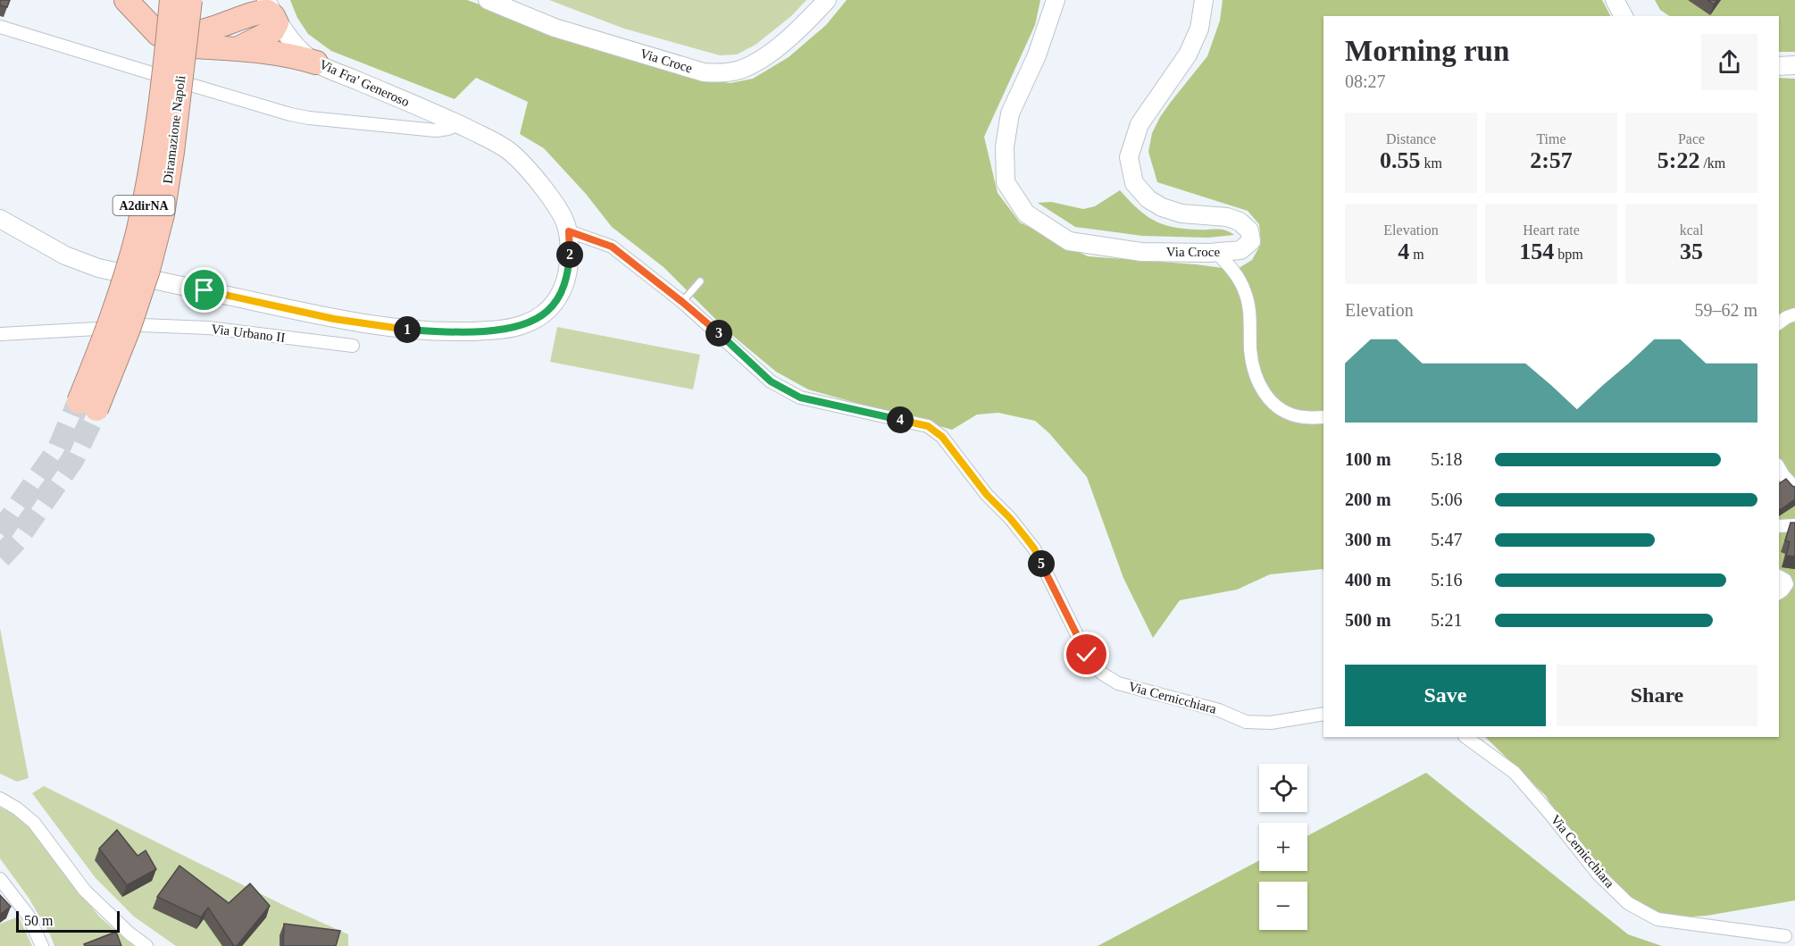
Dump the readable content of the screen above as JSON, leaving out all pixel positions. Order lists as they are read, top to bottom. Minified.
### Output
{"streets":{"highway":["Diramazione Napoli","A2dirNA"],"street":["Via Croce","Via Fra' Generoso","Via Urbano II","Via Cernicchiara"]},"crossings":[["Via Fra' Generoso","Via Cernicchiara"]],"scale_bar":"50 m","page":{"heading":["Morning run","08:27"],"stats":[["Distance","0.55 km"],["Time","2:57"],["Pace","5:22 /km"],["Elevation","4 m"],["Heart rate","154 bpm"],["kcal","35"]],"pins":["2","1","3","4","5"],"chart":["Elevation","59–62 m"],"list":[{"name":"100 m","note":"5:18"},{"name":"200 m","note":"5:06"},{"name":"300 m","note":"5:47"},{"name":"400 m","note":"5:16"},{"name":"500 m","note":"5:21"}],"buttons":["Save","Share"],"map_buttons":["+","−"],"scale":"50 m"}}
